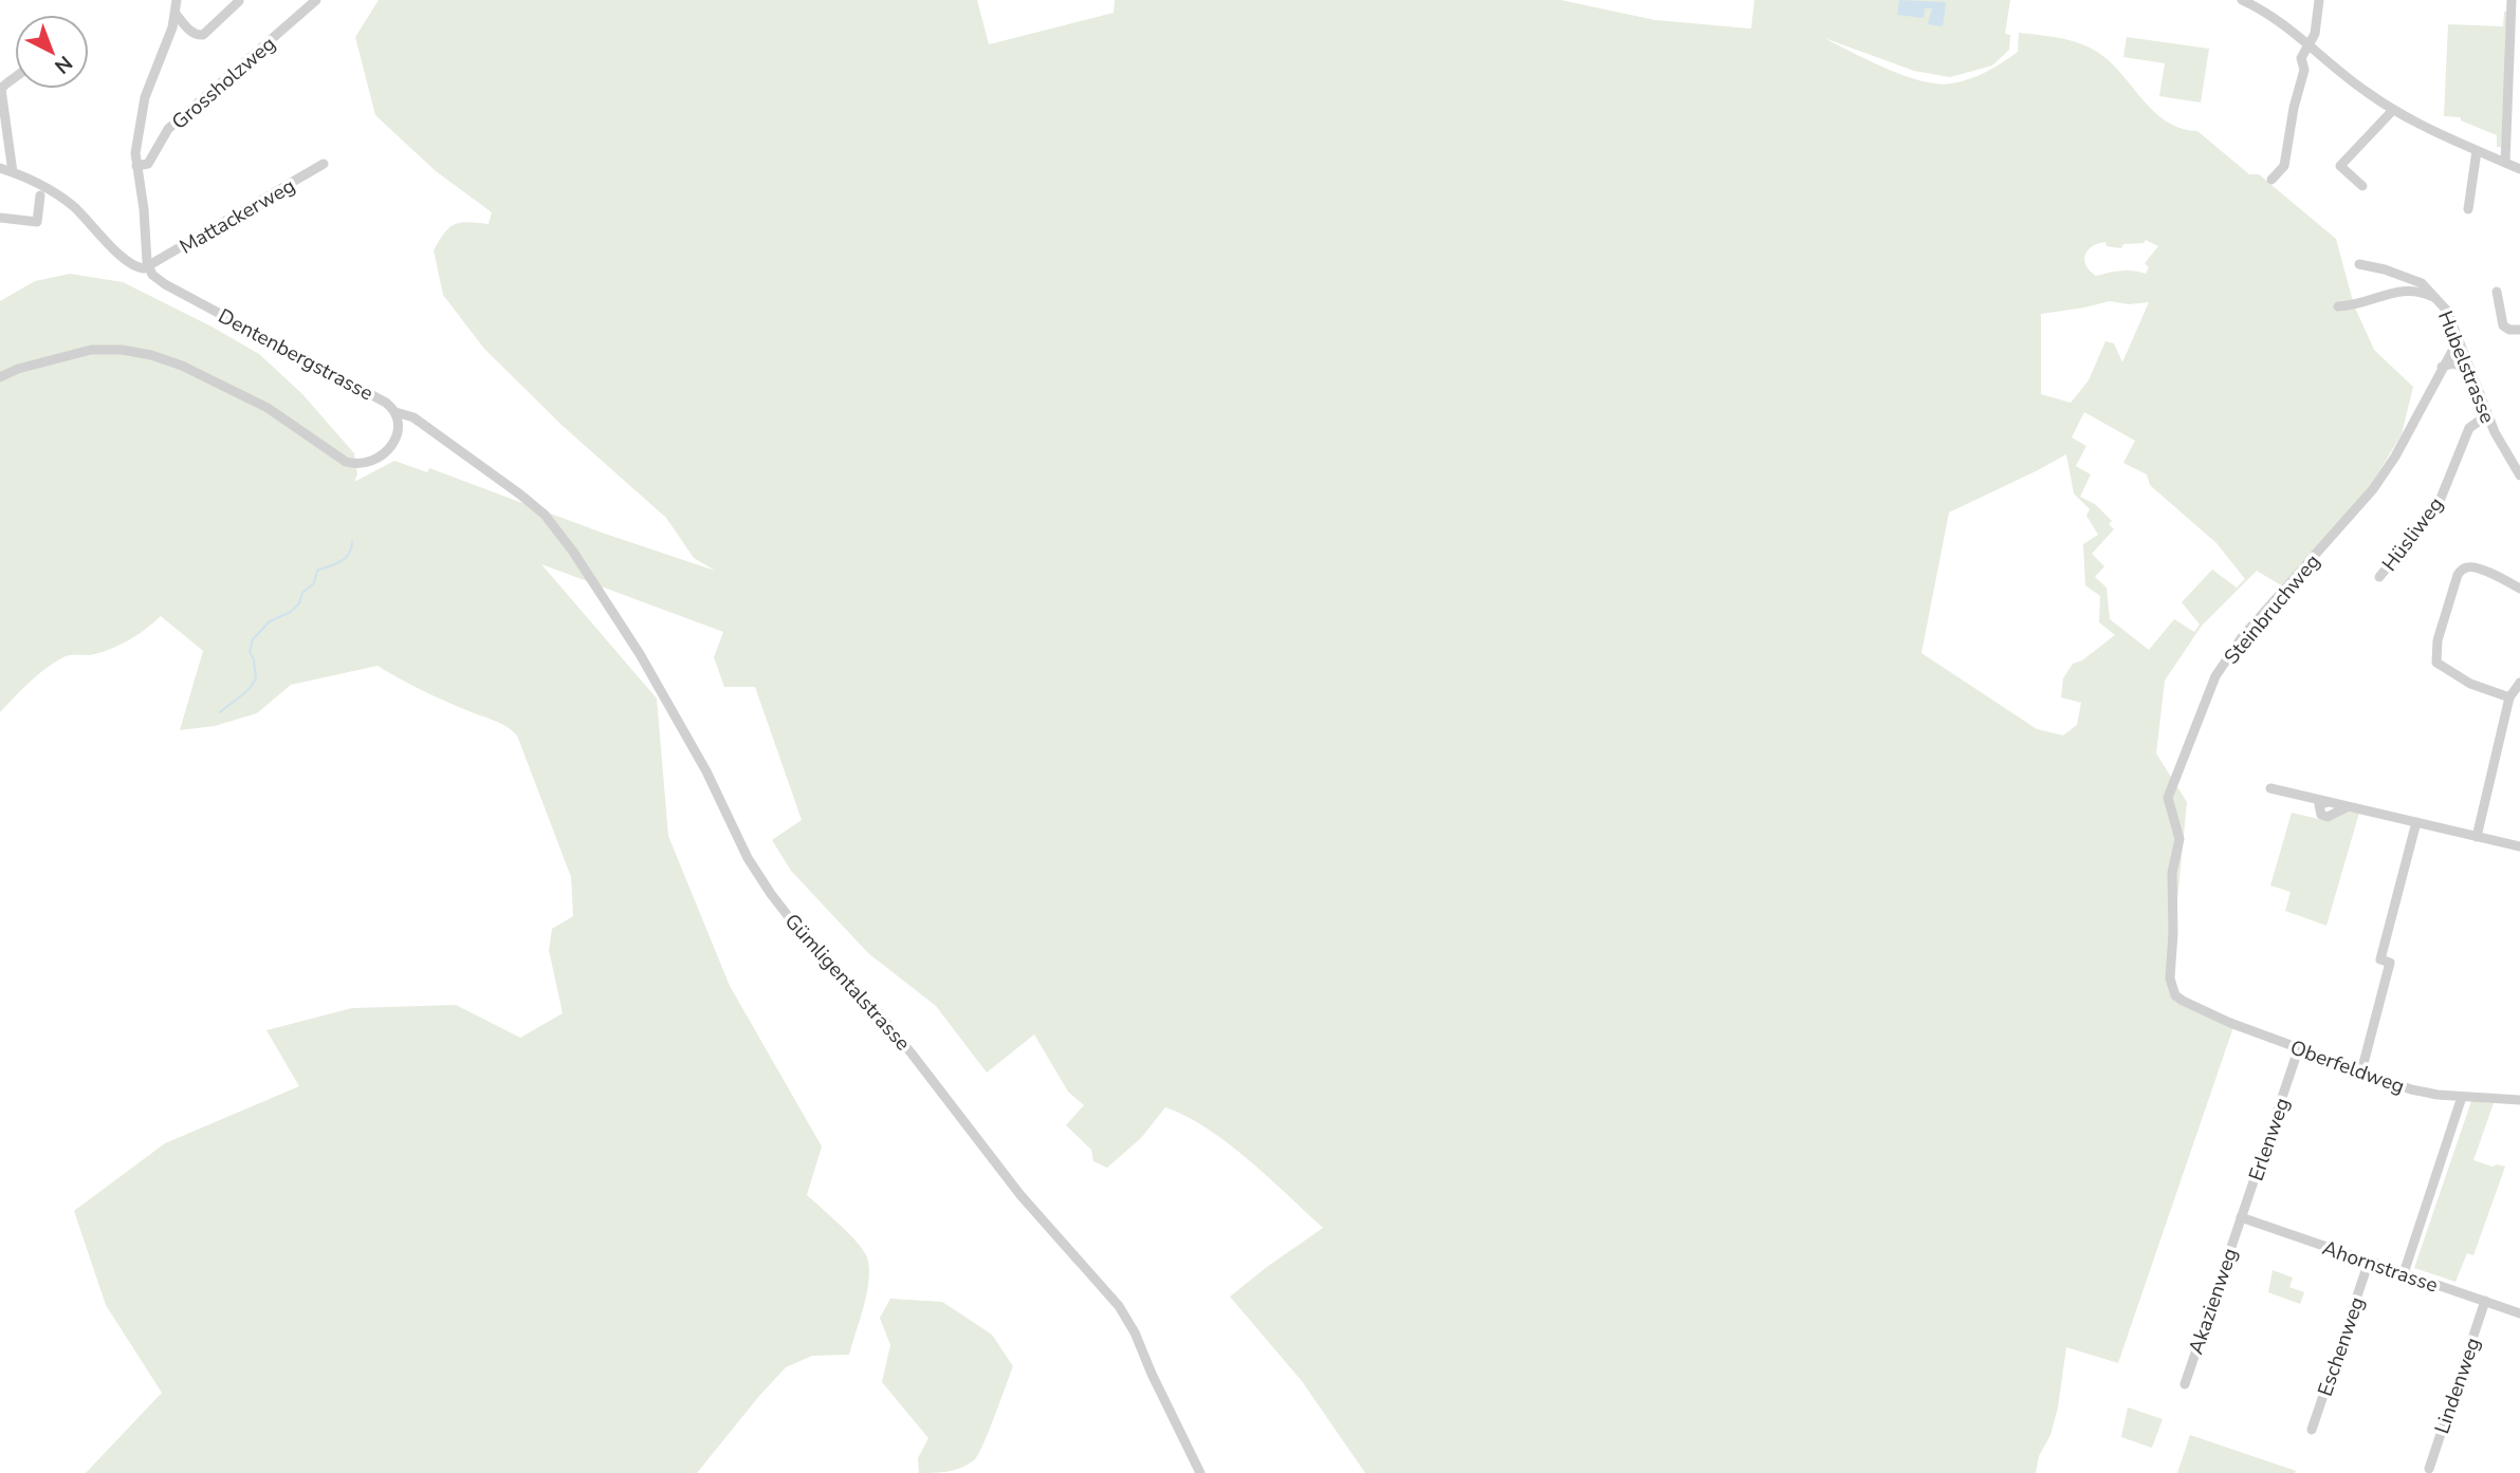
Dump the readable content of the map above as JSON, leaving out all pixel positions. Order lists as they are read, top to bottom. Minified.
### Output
{"streets":{"street":["Grossholzweg","Mattackerweg","Dentenbergstrasse","Hubelstrasse","Hüsliweg","Steinbruchweg","Gümligentalstrasse","Oberfeldweg","Erlenweg","Ahornstrasse","Akazienweg","Eschenweg","Lindenweg"]},"crossings":[["Mattackerweg","Dentenbergstrasse"],["Dentenbergstrasse","Gümligentalstrasse"],["Hubelstrasse","Hüsliweg"],["Hubelstrasse","Steinbruchweg"],["Steinbruchweg","Oberfeldweg"],["Erlenweg","Ahornstrasse"],["Erlenweg","Akazienweg"],["Ahornstrasse","Akazienweg"],["Ahornstrasse","Eschenweg"],["Ahornstrasse","Lindenweg"]],"north":"bottom right"}
